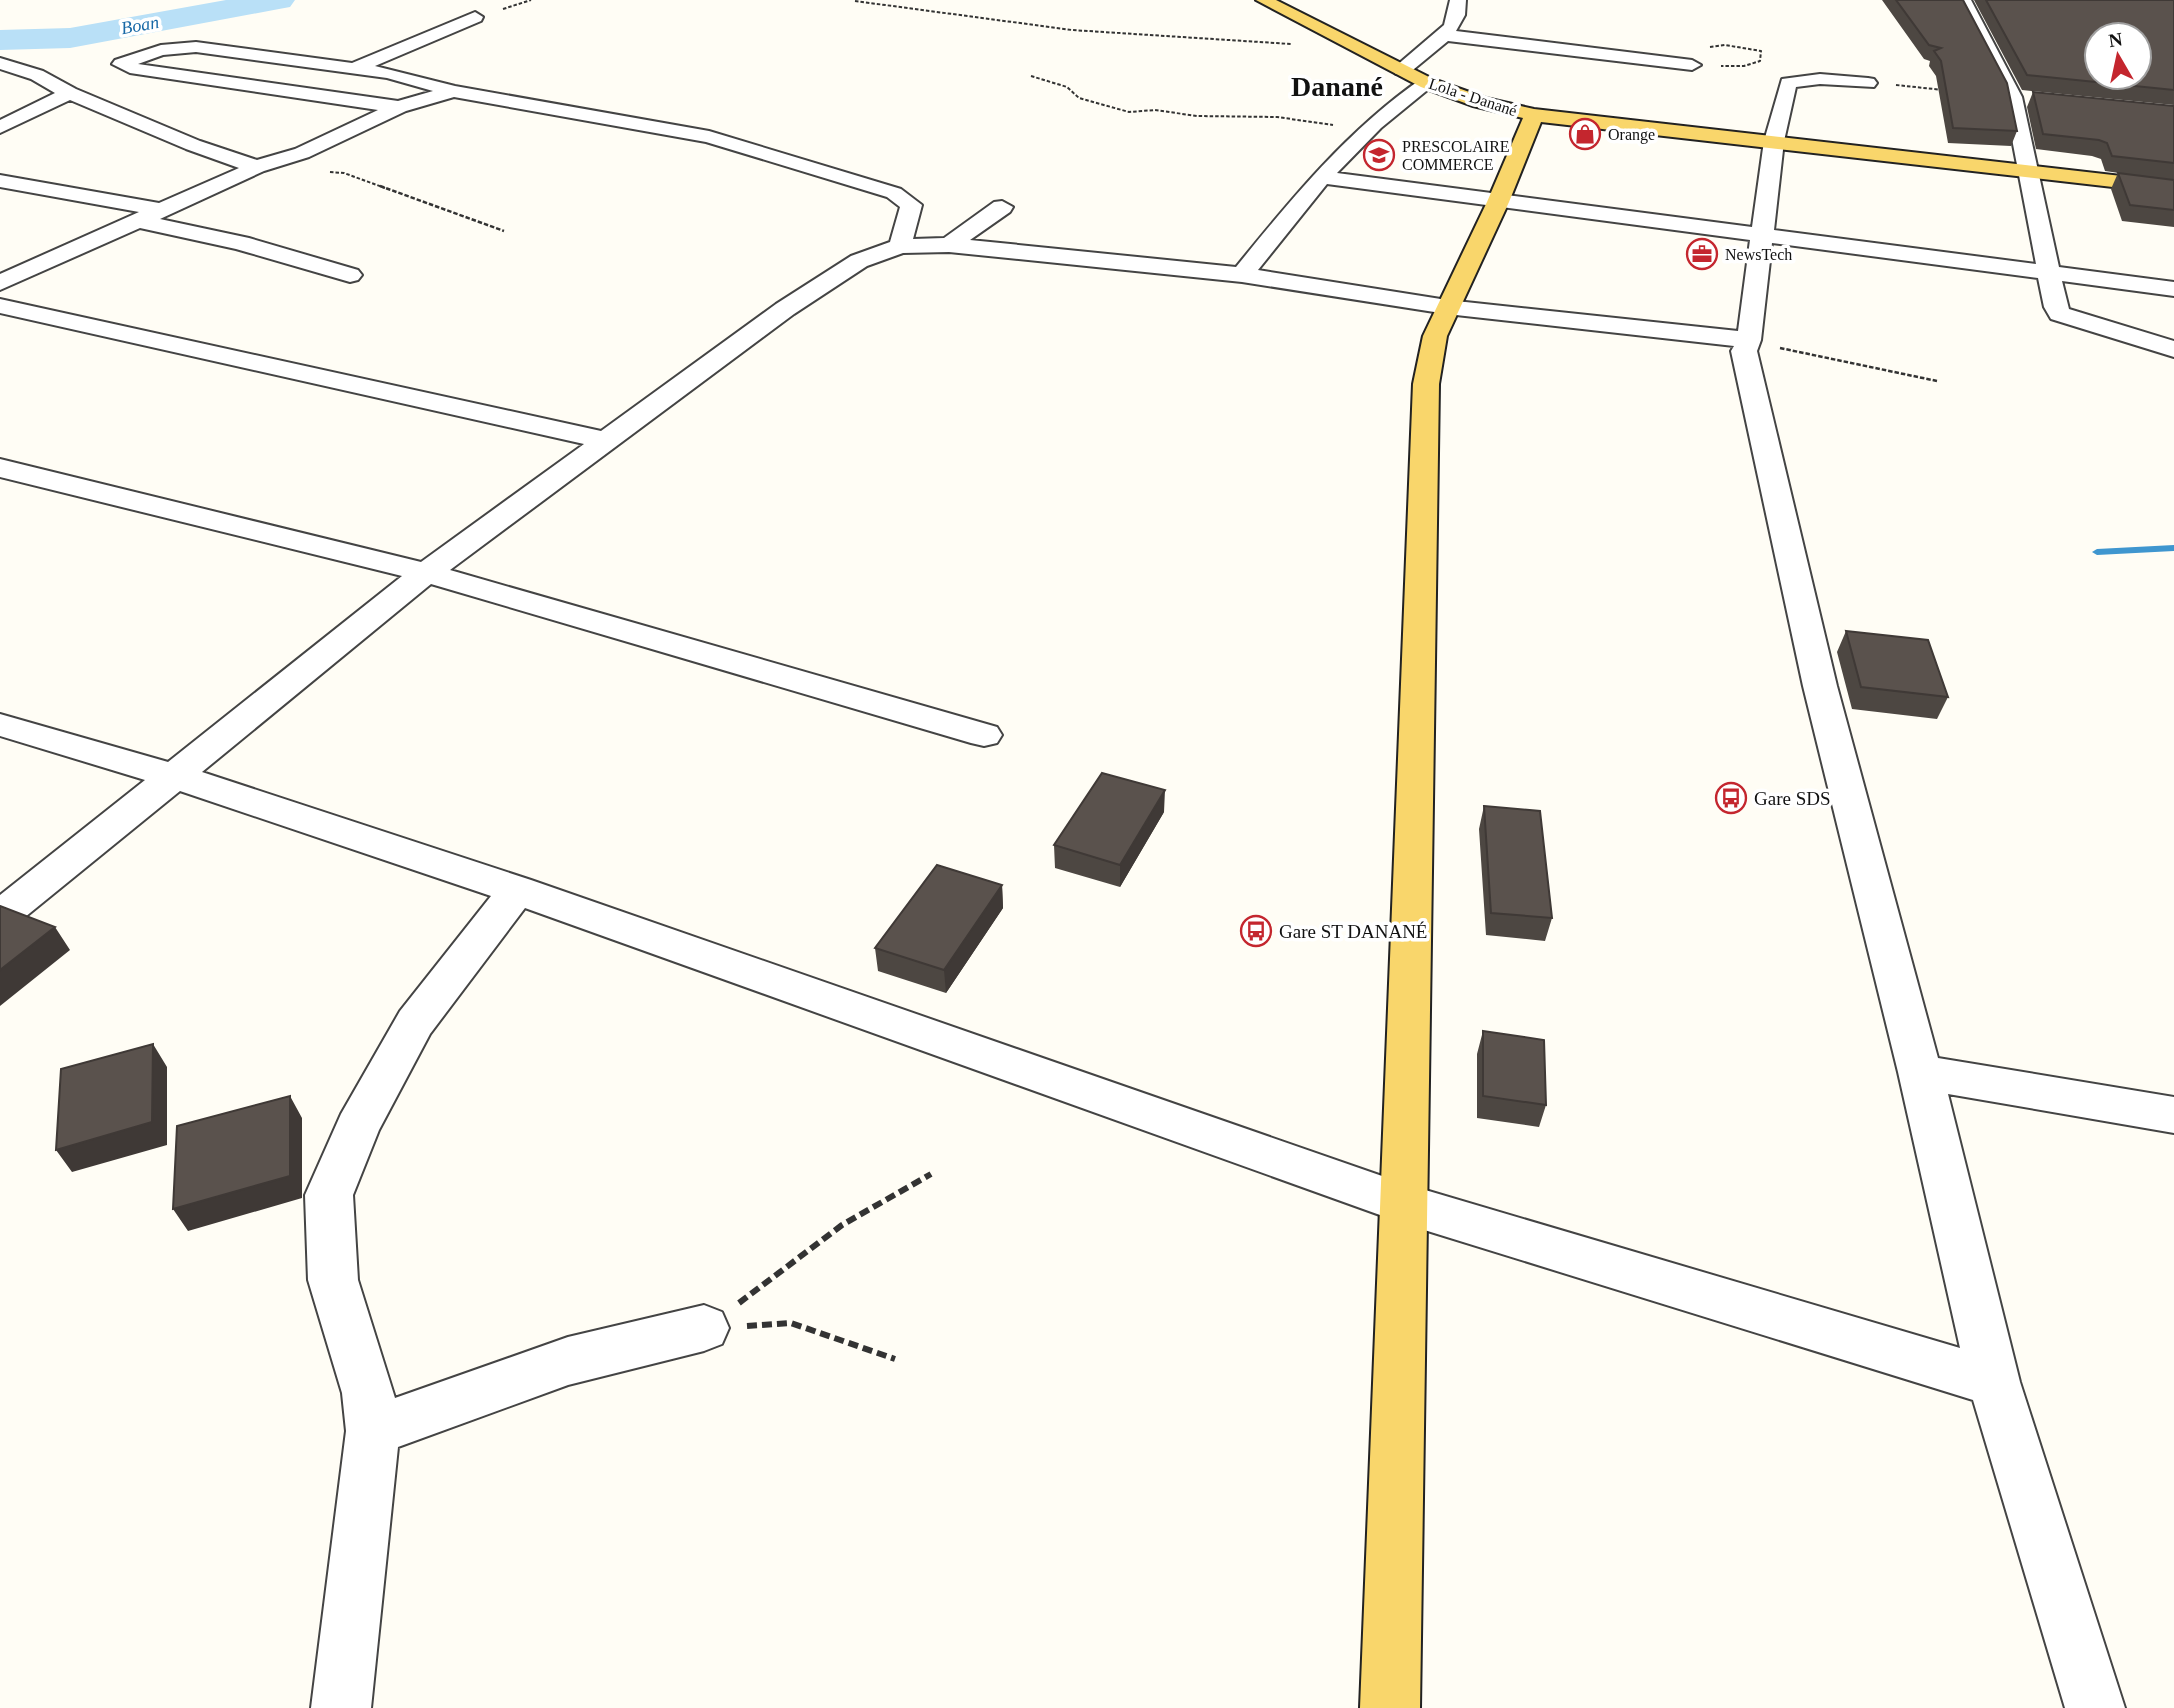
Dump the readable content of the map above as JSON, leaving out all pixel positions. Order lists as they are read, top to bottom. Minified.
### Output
{"streets":{"main road":["Lola - Danané"]},"districts":["Danané"],"water":["Boan"],"places":{"shop":["Orange"],"school or university":["PRESCOLAIRE COMMERCE"],"office":["NewsTech"],"bus stop":["Gare SDS","Gare ST DANANÉ"]},"north":"top"}
